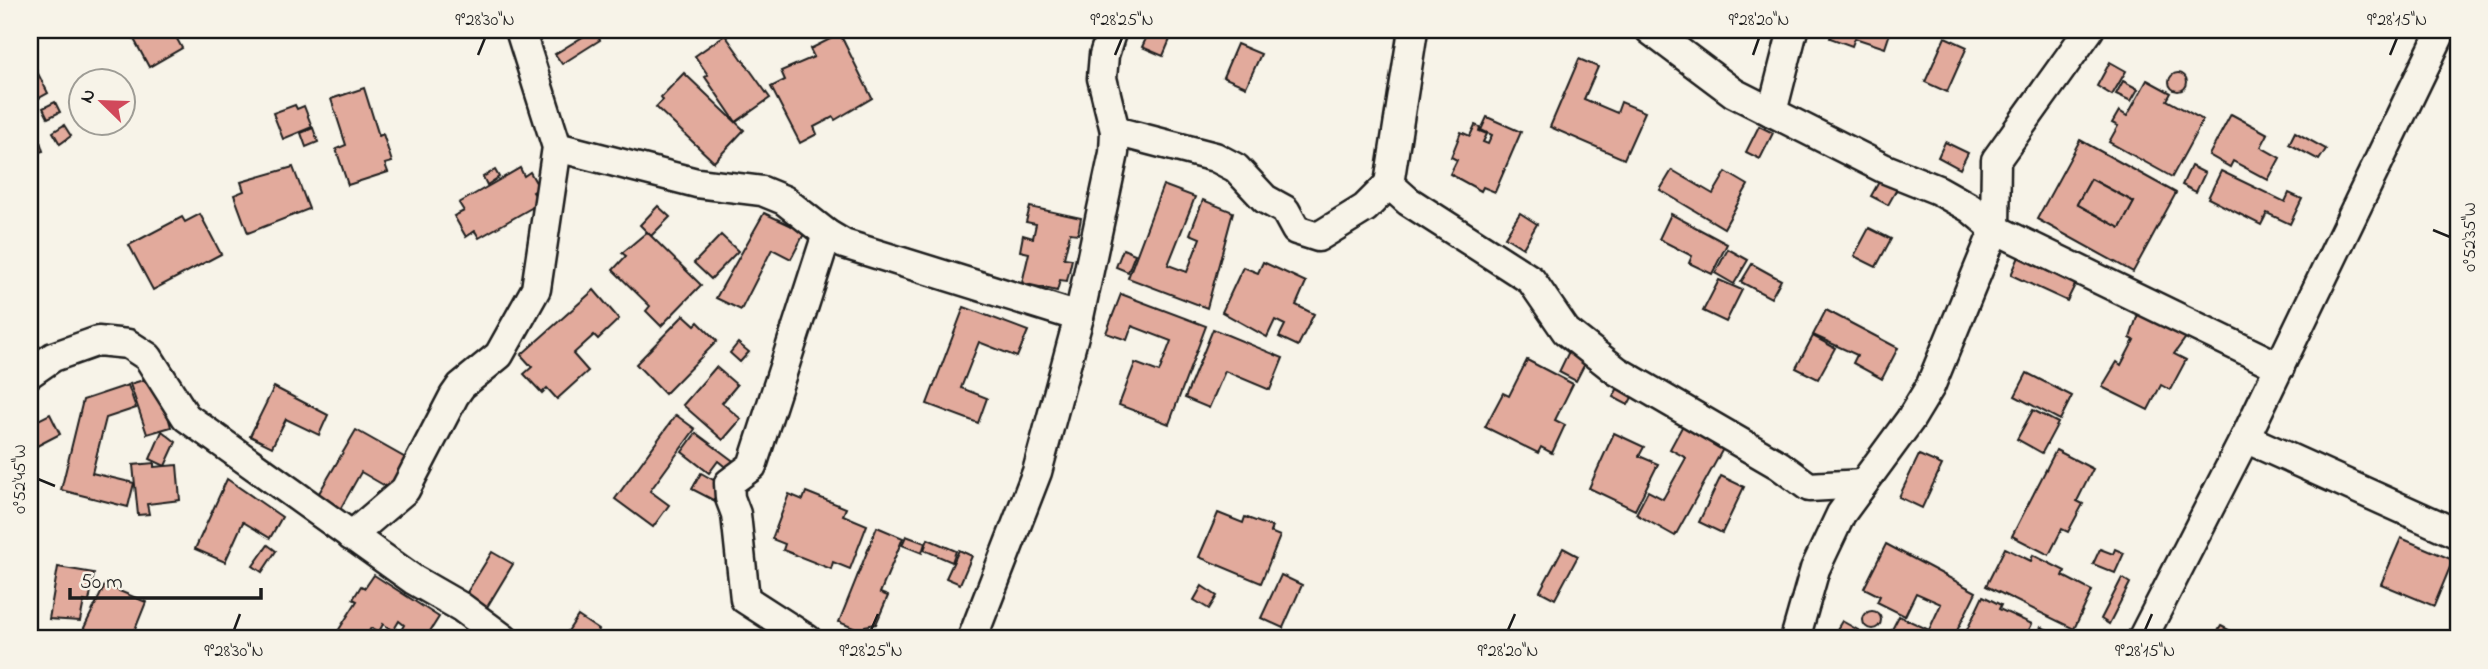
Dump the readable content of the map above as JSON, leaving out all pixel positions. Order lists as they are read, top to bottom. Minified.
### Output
{"scale_bar":"50 m","north":"top left","coordinates":["9°28'30\"N","9°28'25\"N","9°28'20\"N","9°28'15\"N","0°52'35\"W","0°52'45\"W"]}
